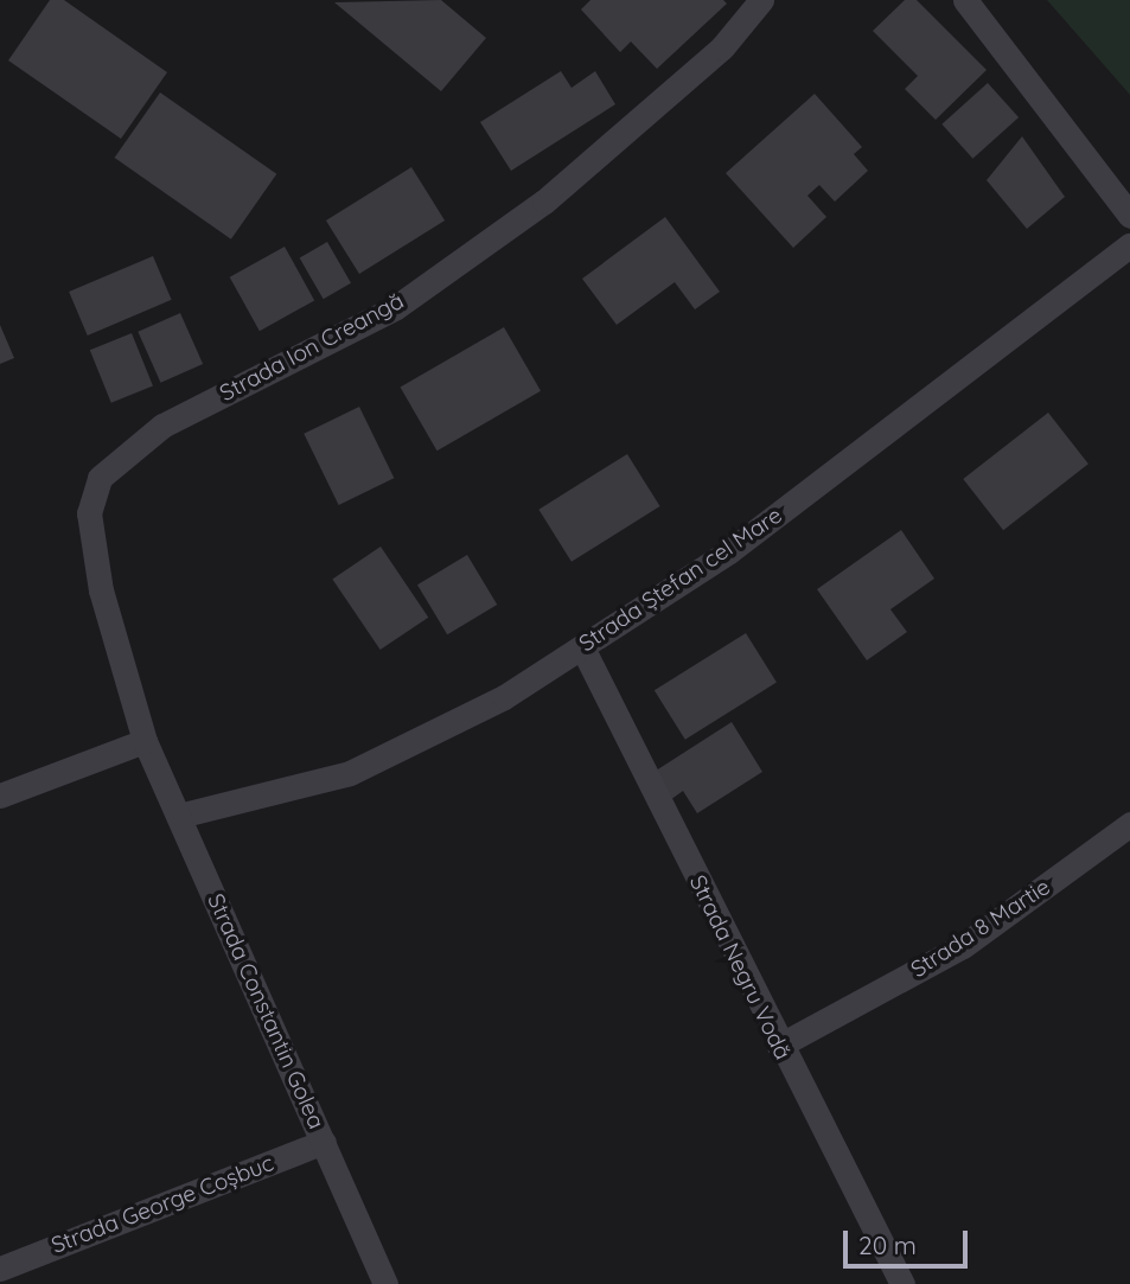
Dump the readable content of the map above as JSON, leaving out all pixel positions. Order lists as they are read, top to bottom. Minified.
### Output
{"streets":{"street":["Strada Ion Creangă","Strada Ștefan cel Mare","Strada 8 Martie","Strada Negru Vodă","Strada Constantin Golea","Strada George Coșbuc"]},"crossings":[["Strada Ion Creangă","Strada Constantin Golea"],["Strada Ștefan cel Mare","Strada Negru Vodă"],["Strada Ștefan cel Mare","Strada Constantin Golea"],["Strada 8 Martie","Strada Negru Vodă"],["Strada Constantin Golea","Strada George Coșbuc"]],"scale_bar":"20 m"}
